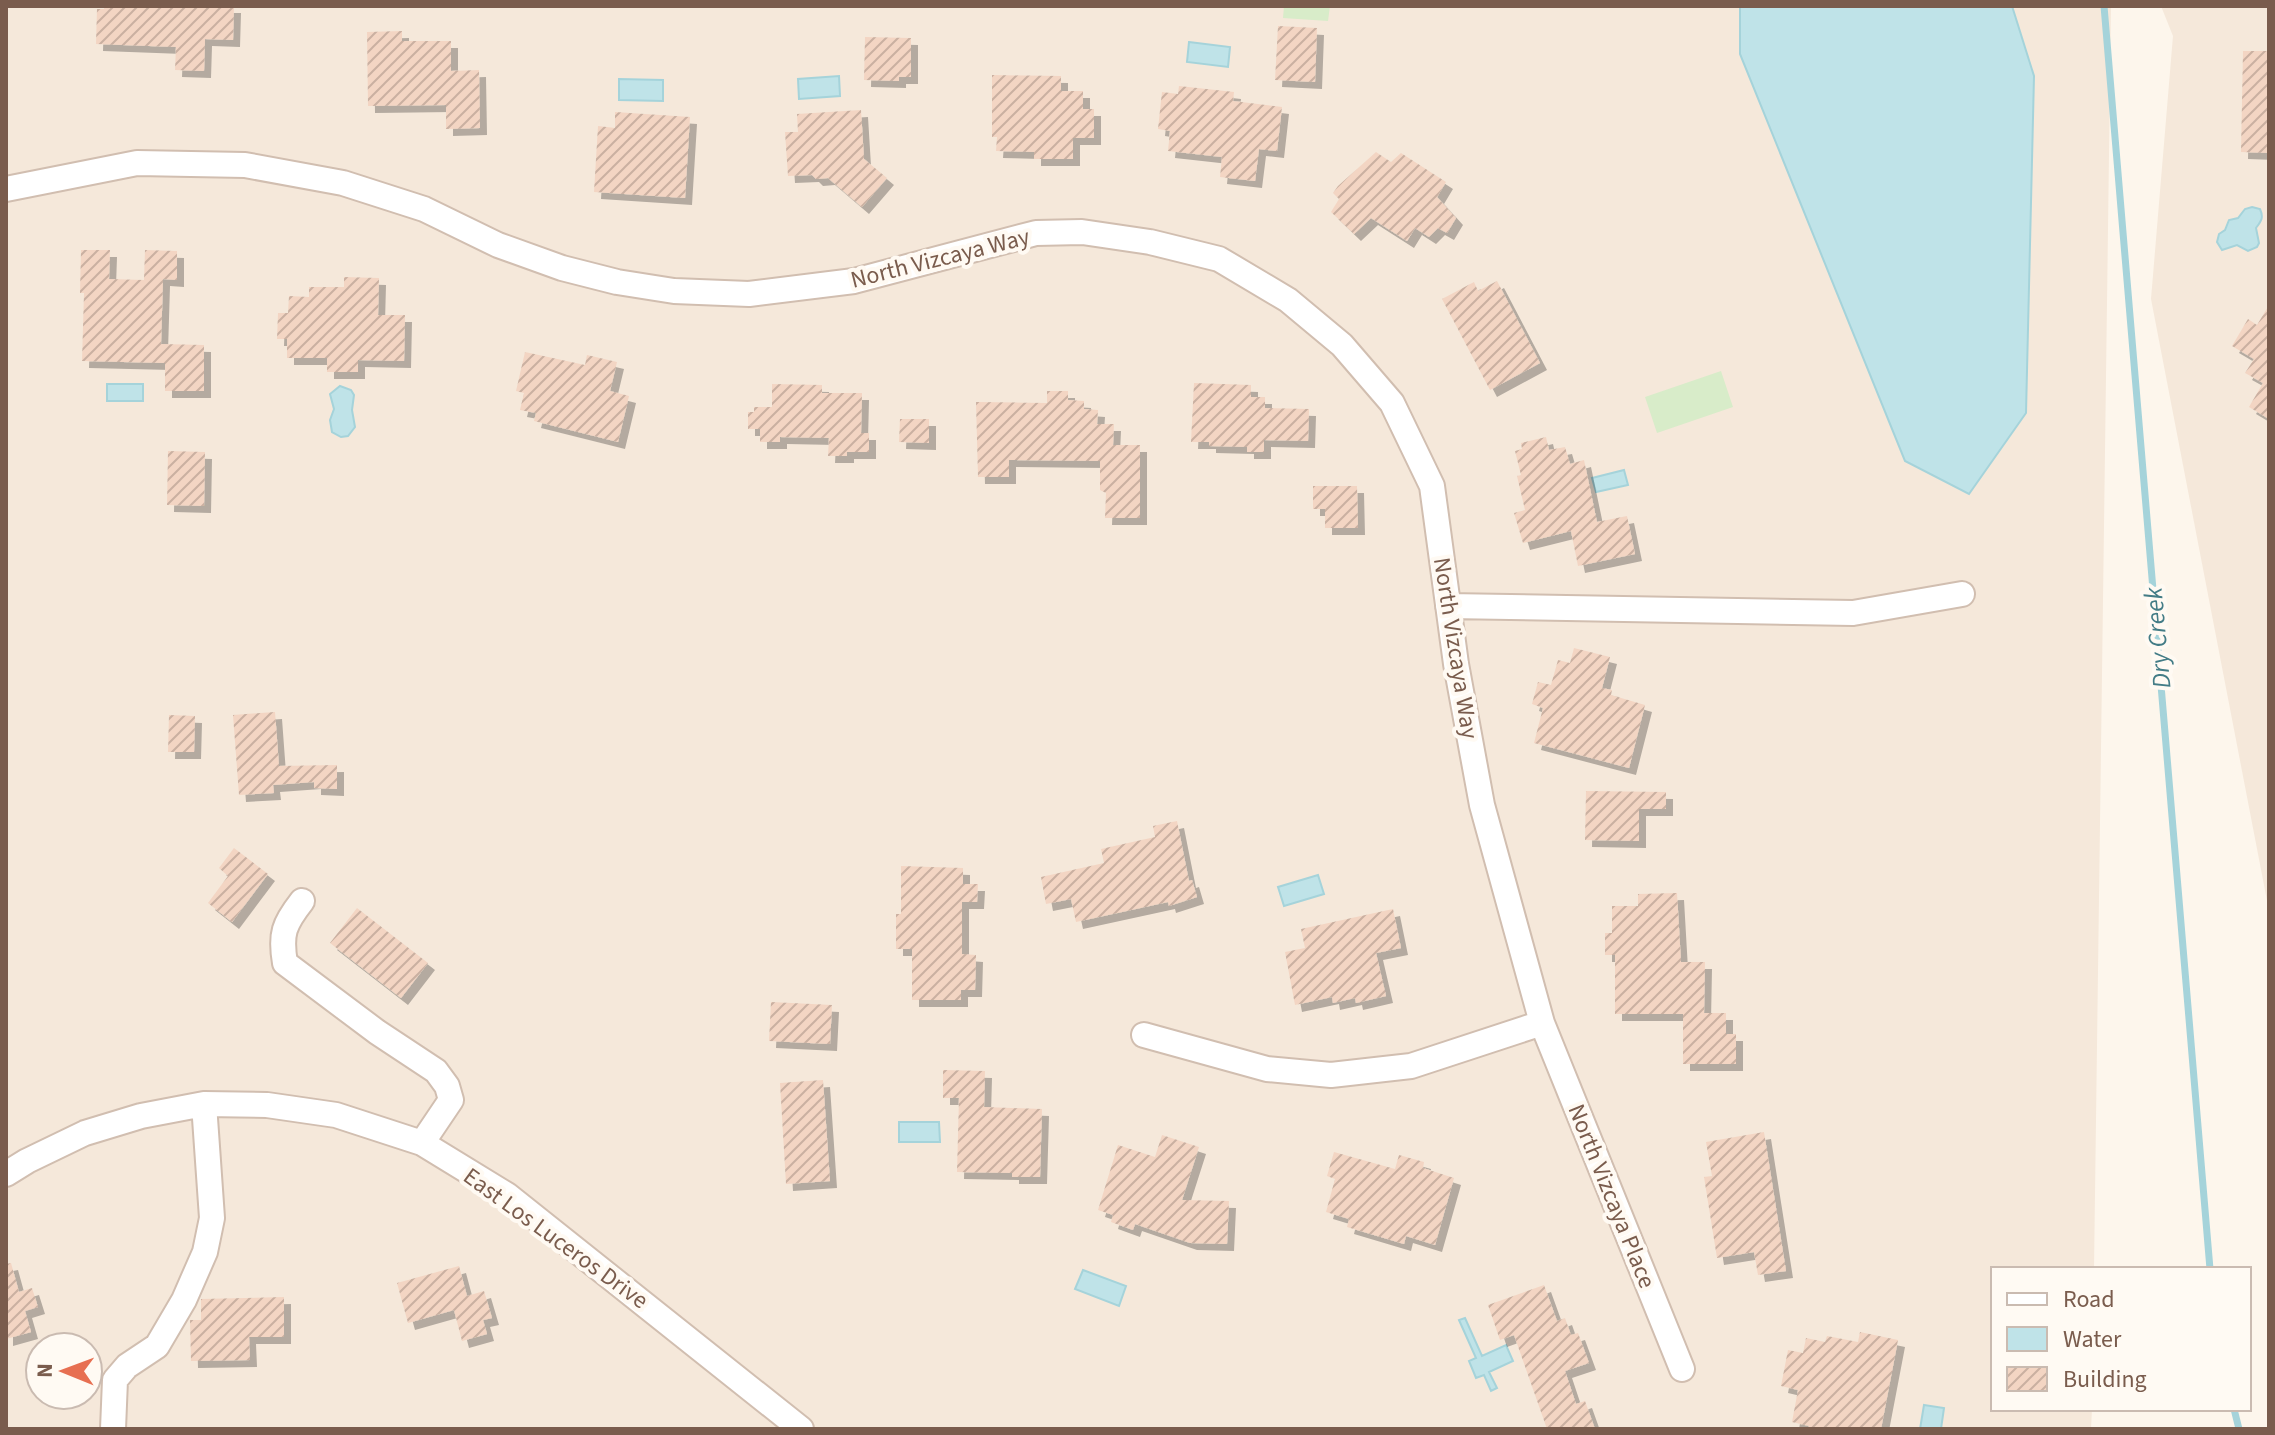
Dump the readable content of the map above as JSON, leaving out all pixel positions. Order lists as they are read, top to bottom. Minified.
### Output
{"streets":{"street":["North Vizcaya Way","North Vizcaya Place","East Los Luceros Drive"]},"crossings":[["North Vizcaya Way","North Vizcaya Place"]],"water":["Dry Creek"],"legend":["Road","Water","Building"],"north":"left"}
